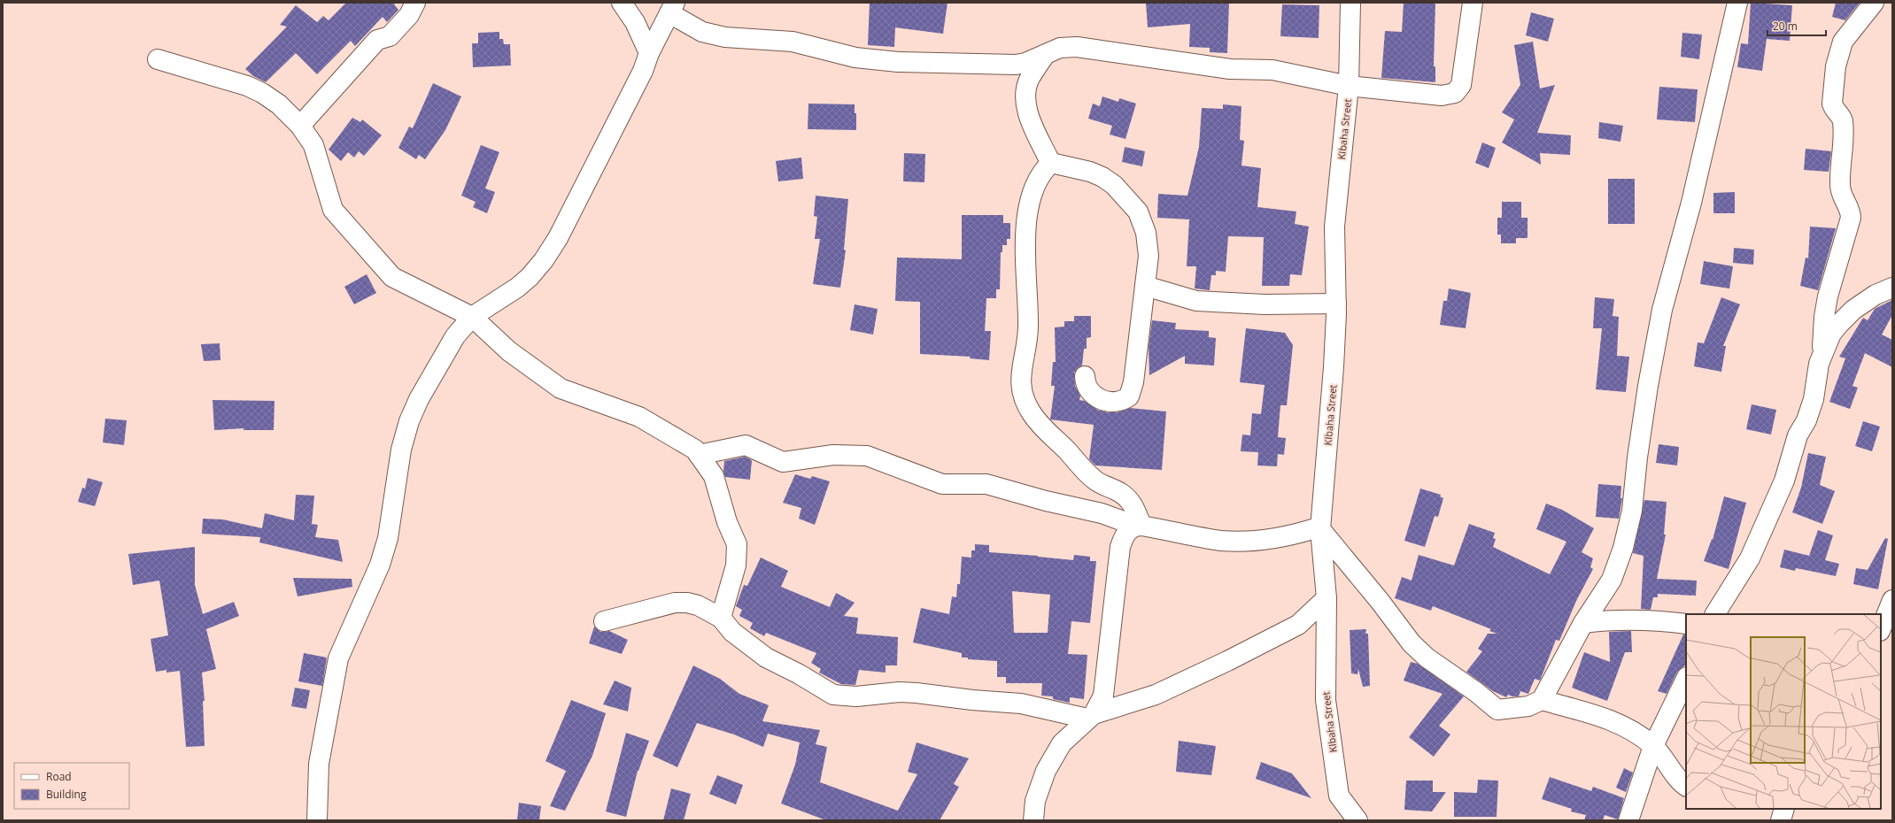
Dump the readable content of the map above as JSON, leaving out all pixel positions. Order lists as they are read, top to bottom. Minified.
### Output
{"streets":{"street":["KIbaha Street"]},"legend":["Road","Building"],"scale_bar":"20 m"}
